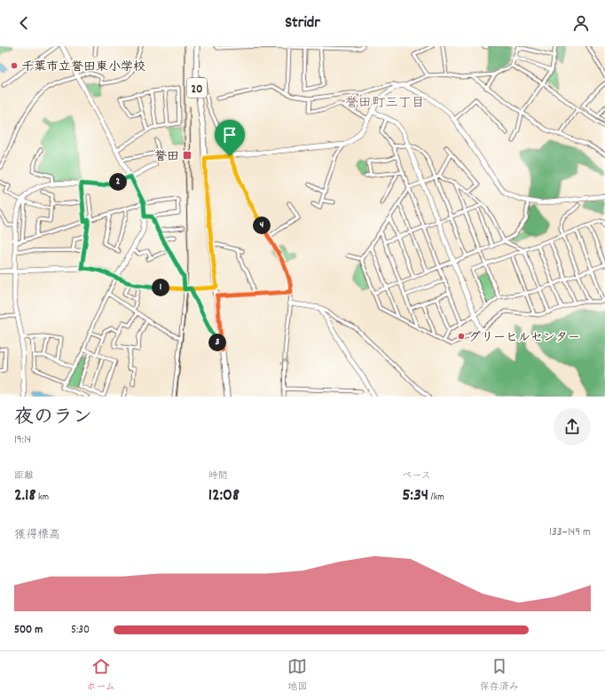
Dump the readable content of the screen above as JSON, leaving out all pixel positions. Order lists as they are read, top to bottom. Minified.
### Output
{"streets":{"main road":["20"]},"districts":["誉田町三丁目"],"places":{"other":["千葉市立誉田東小学校","グリーヒルセンター"],"transit":["誉田"]},"page":{"header":"Stridr","pins":["2","4","1","3"],"heading":["夜のラン","19:14"],"stats":[["距離","2.18 km"],["時間","12:08"],["ペース","5:34 /km"]],"chart":["獲得標高","133–149 m"],"list":[{"name":"500 m","note":"5:30"}],"tabs":["ホーム","地図","保存済み"]}}
